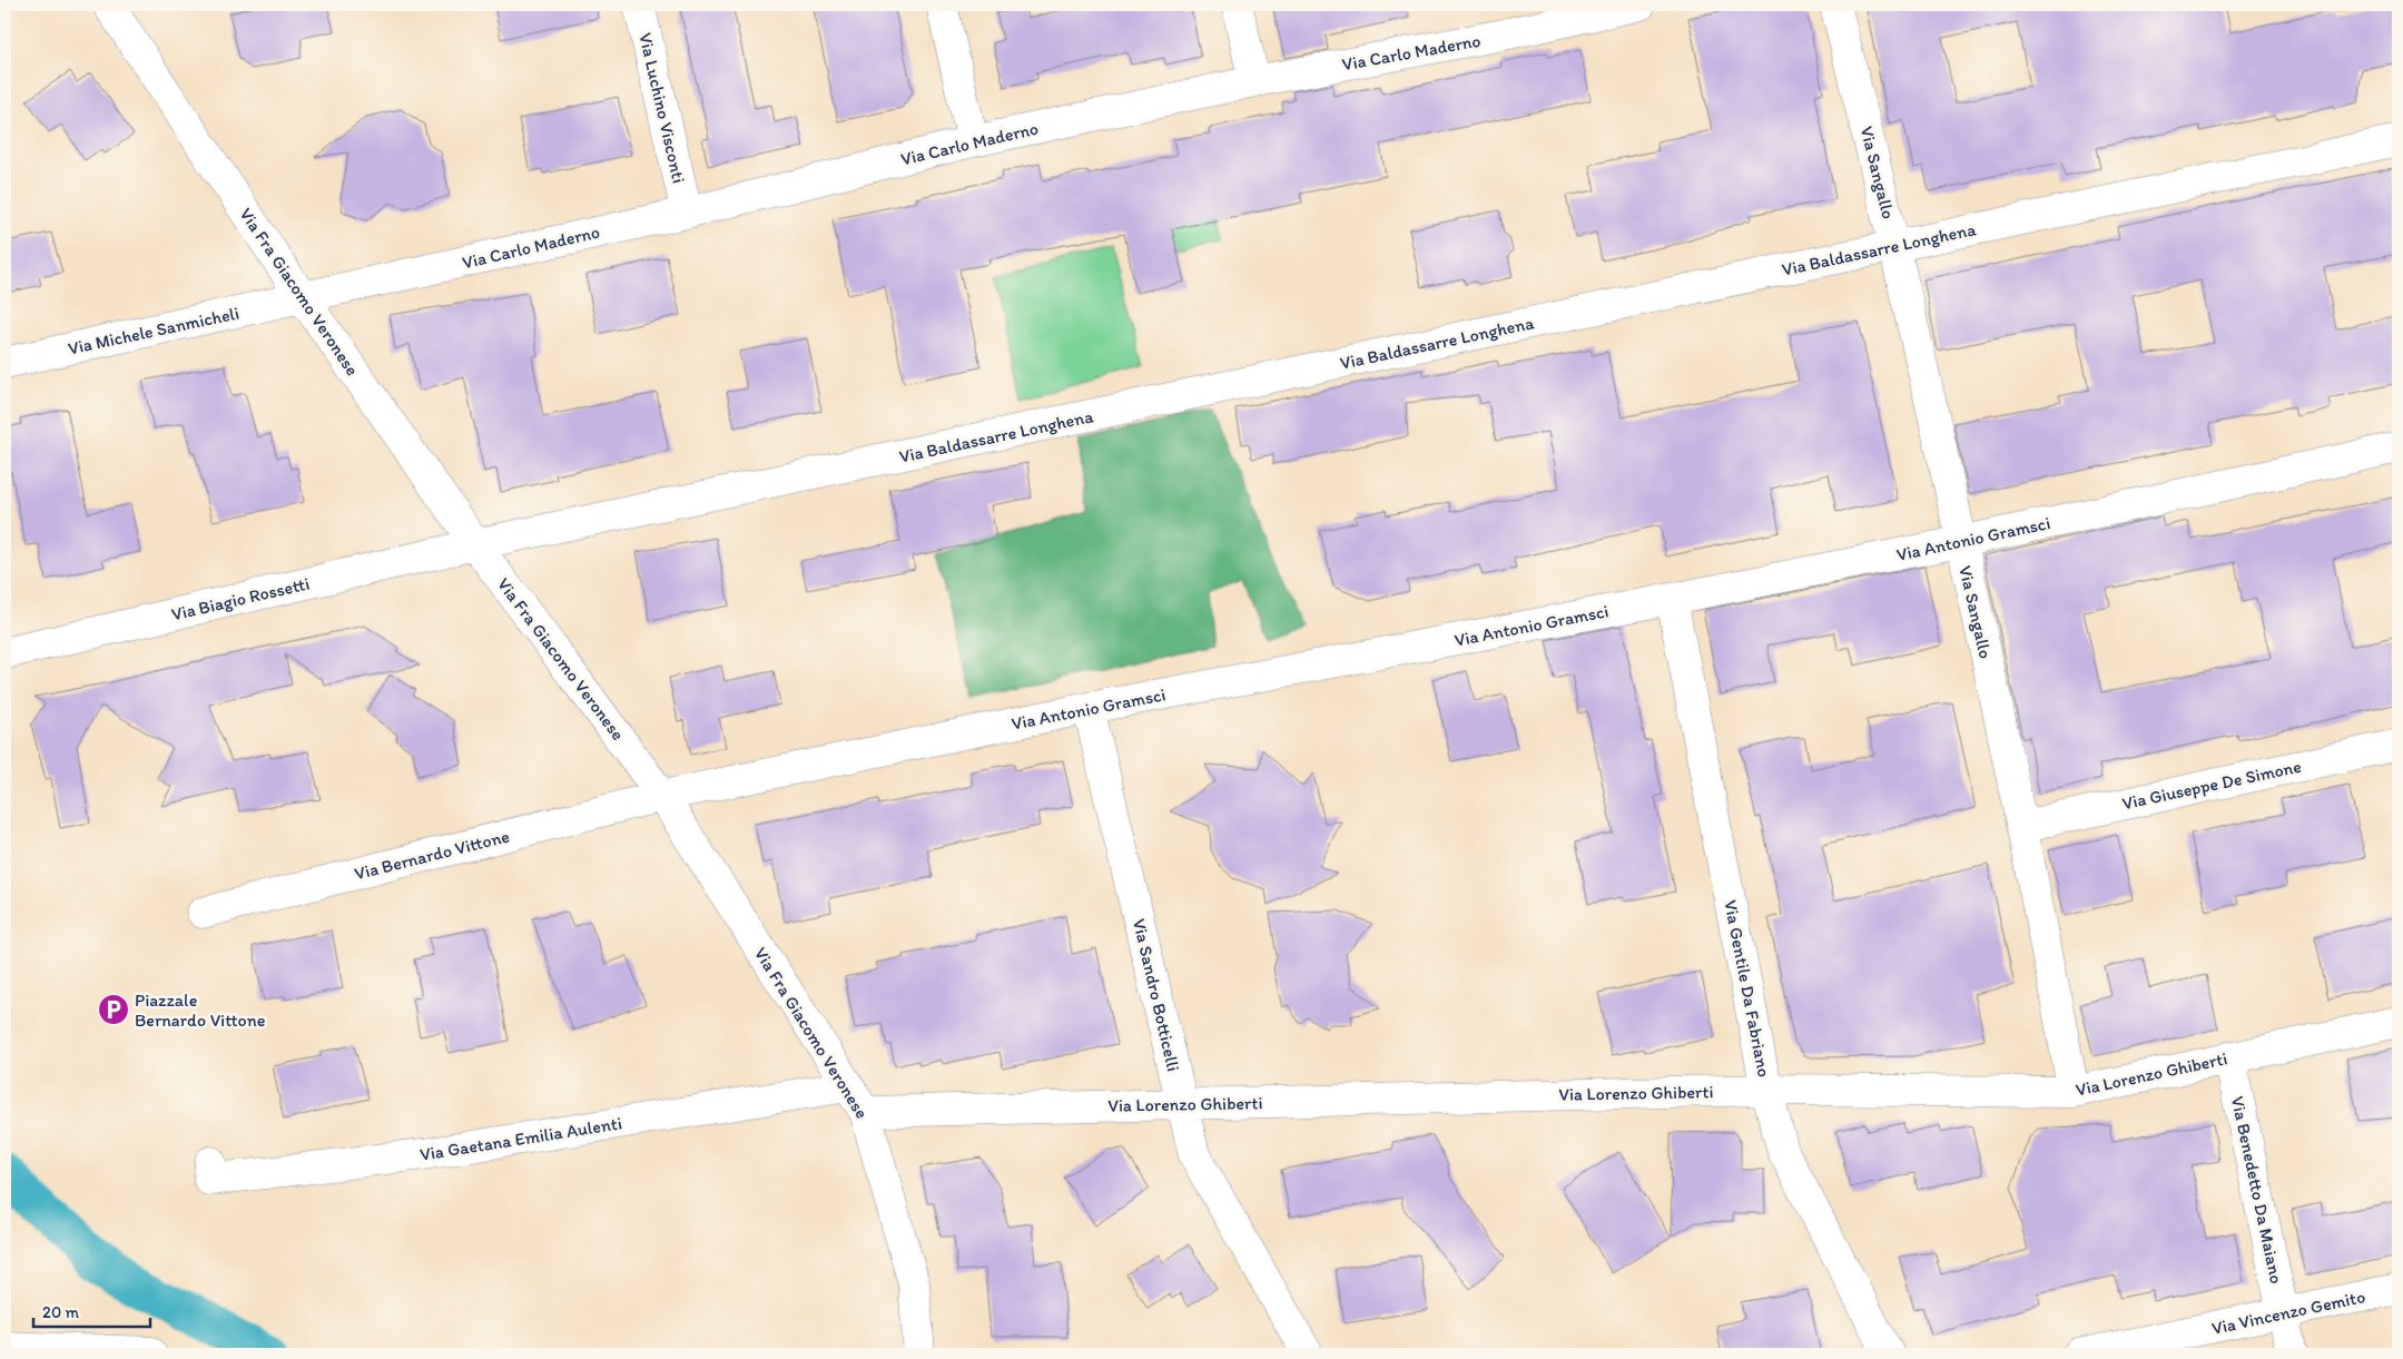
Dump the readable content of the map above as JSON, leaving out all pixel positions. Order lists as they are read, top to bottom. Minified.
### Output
{"streets":{"street":["Via Carlo Maderno","Via Luchino Visconti","Via Sangallo","Via Baldassarre Longhena","Via Fra Giacomo Veronese","Via Michele Sanmicheli","Via Antonio Gramsci","Via Biagio Rossetti","Via Giuseppe De Simone","Via Bernardo Vittone","Via Gentile Da Fabriano","Via Sandro Botticelli","Via Lorenzo Ghiberti","Via Gaetana Emilia Aulenti","Via Benedetto Da Maiano","Via Vincenzo Gemito"]},"crossings":[["Via Carlo Maderno","Via Luchino Visconti"],["Via Carlo Maderno","Via Fra Giacomo Veronese"],["Via Carlo Maderno","Via Michele Sanmicheli"],["Via Sangallo","Via Baldassarre Longhena"],["Via Sangallo","Via Antonio Gramsci"],["Via Sangallo","Via Giuseppe De Simone"],["Via Sangallo","Via Lorenzo Ghiberti"],["Via Baldassarre Longhena","Via Fra Giacomo Veronese"],["Via Baldassarre Longhena","Via Biagio Rossetti"],["Via Fra Giacomo Veronese","Via Michele Sanmicheli"],["Via Fra Giacomo Veronese","Via Antonio Gramsci"],["Via Fra Giacomo Veronese","Via Biagio Rossetti"],["Via Fra Giacomo Veronese","Via Bernardo Vittone"],["Via Fra Giacomo Veronese","Via Lorenzo Ghiberti"],["Via Fra Giacomo Veronese","Via Gaetana Emilia Aulenti"],["Via Antonio Gramsci","Via Bernardo Vittone"],["Via Antonio Gramsci","Via Gentile Da Fabriano"],["Via Antonio Gramsci","Via Sandro Botticelli"],["Via Gentile Da Fabriano","Via Lorenzo Ghiberti"],["Via Sandro Botticelli","Via Lorenzo Ghiberti"],["Via Lorenzo Ghiberti","Via Benedetto Da Maiano"],["Via Benedetto Da Maiano","Via Vincenzo Gemito"]],"places":{"parking":["Piazzale Bernardo Vittone"]},"scale_bar":"20 m"}
